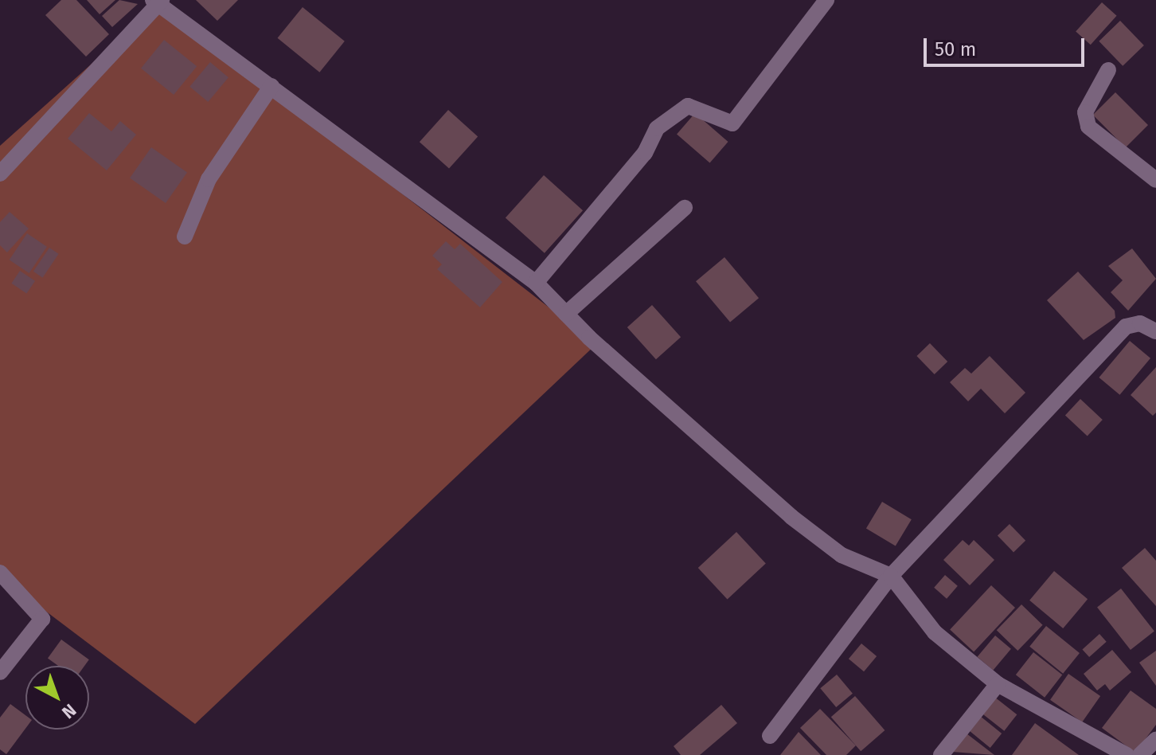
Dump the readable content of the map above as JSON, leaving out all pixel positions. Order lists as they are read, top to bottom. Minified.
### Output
{"scale_bar":"50 m","north":"bottom right"}
